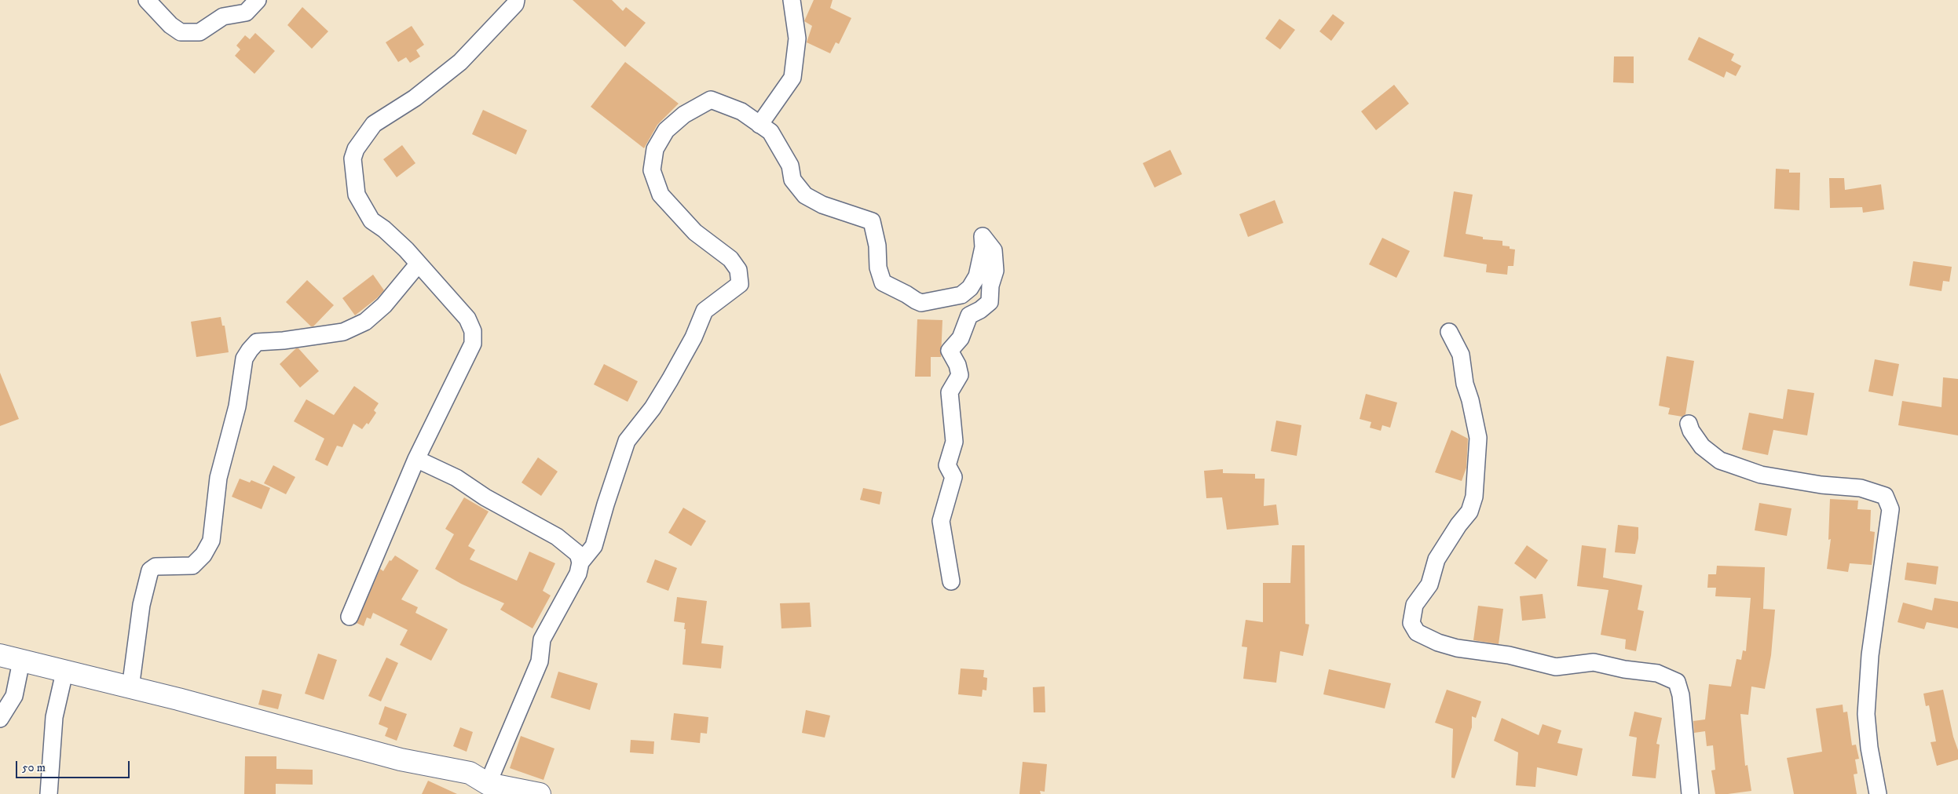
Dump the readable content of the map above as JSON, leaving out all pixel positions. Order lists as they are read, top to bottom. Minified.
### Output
{"scale_bar":"50 m"}
